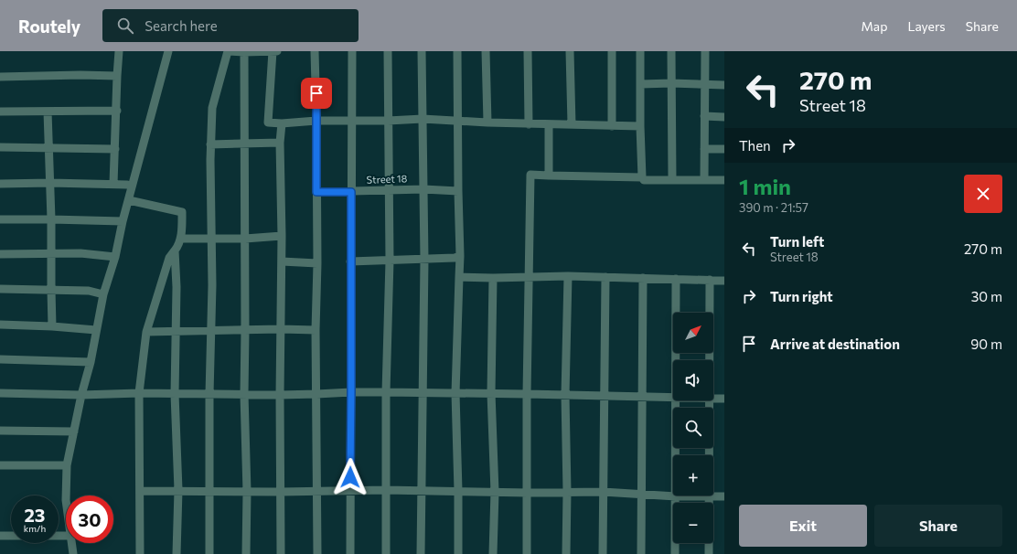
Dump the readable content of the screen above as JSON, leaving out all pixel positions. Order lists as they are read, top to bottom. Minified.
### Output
{"streets":{"street":["Street 18"]},"north":"top right","page":{"header":"Routely","search":"Search here","nav":["Map","Layers","Share"],"turn":["270 m","Street 18"],"then":"Then","heading":["1 min","390 m · 21:57"],"list":[{"name":"Turn left","note":"Street 18","value":"270 m"},{"name":"Turn right","value":"30 m"},{"name":"Arrive at destination","value":"90 m"}],"map_buttons":["+","−"],"speed":"23 km/h","limit":"30","buttons":["Exit","Share"]}}
